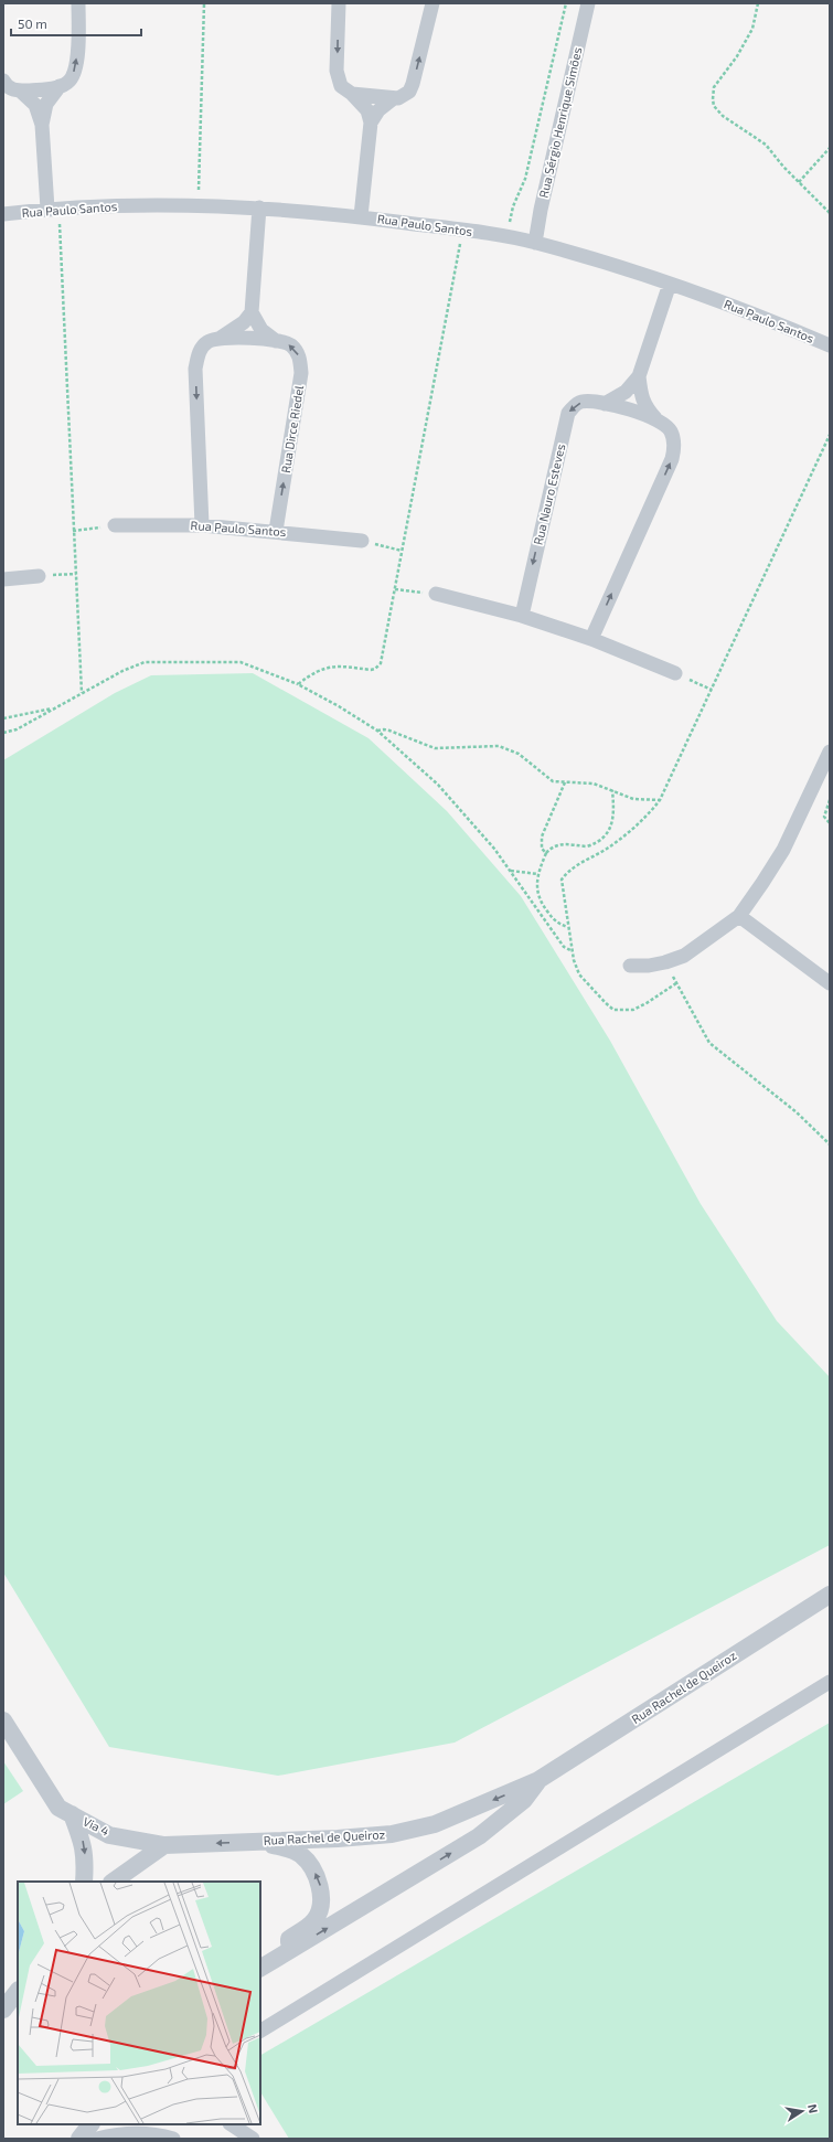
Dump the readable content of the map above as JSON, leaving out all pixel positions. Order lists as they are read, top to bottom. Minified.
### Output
{"streets":{"street":["Rua Sérgio Henrique Simões","Rua Paulo Santos","Rua Dirce Riedel","Rua Nauro Esteves","Rua Rachel de Queiroz","Via 4"]},"crossings":[["Rua Sérgio Henrique Simões","Rua Paulo Santos"],["Rua Paulo Santos","Rua Dirce Riedel"],["Rua Paulo Santos","Rua Nauro Esteves"],["Rua Rachel de Queiroz","Via 4"]],"one_way":["Via 4"],"scale_bar":"50 m","north":"right"}
